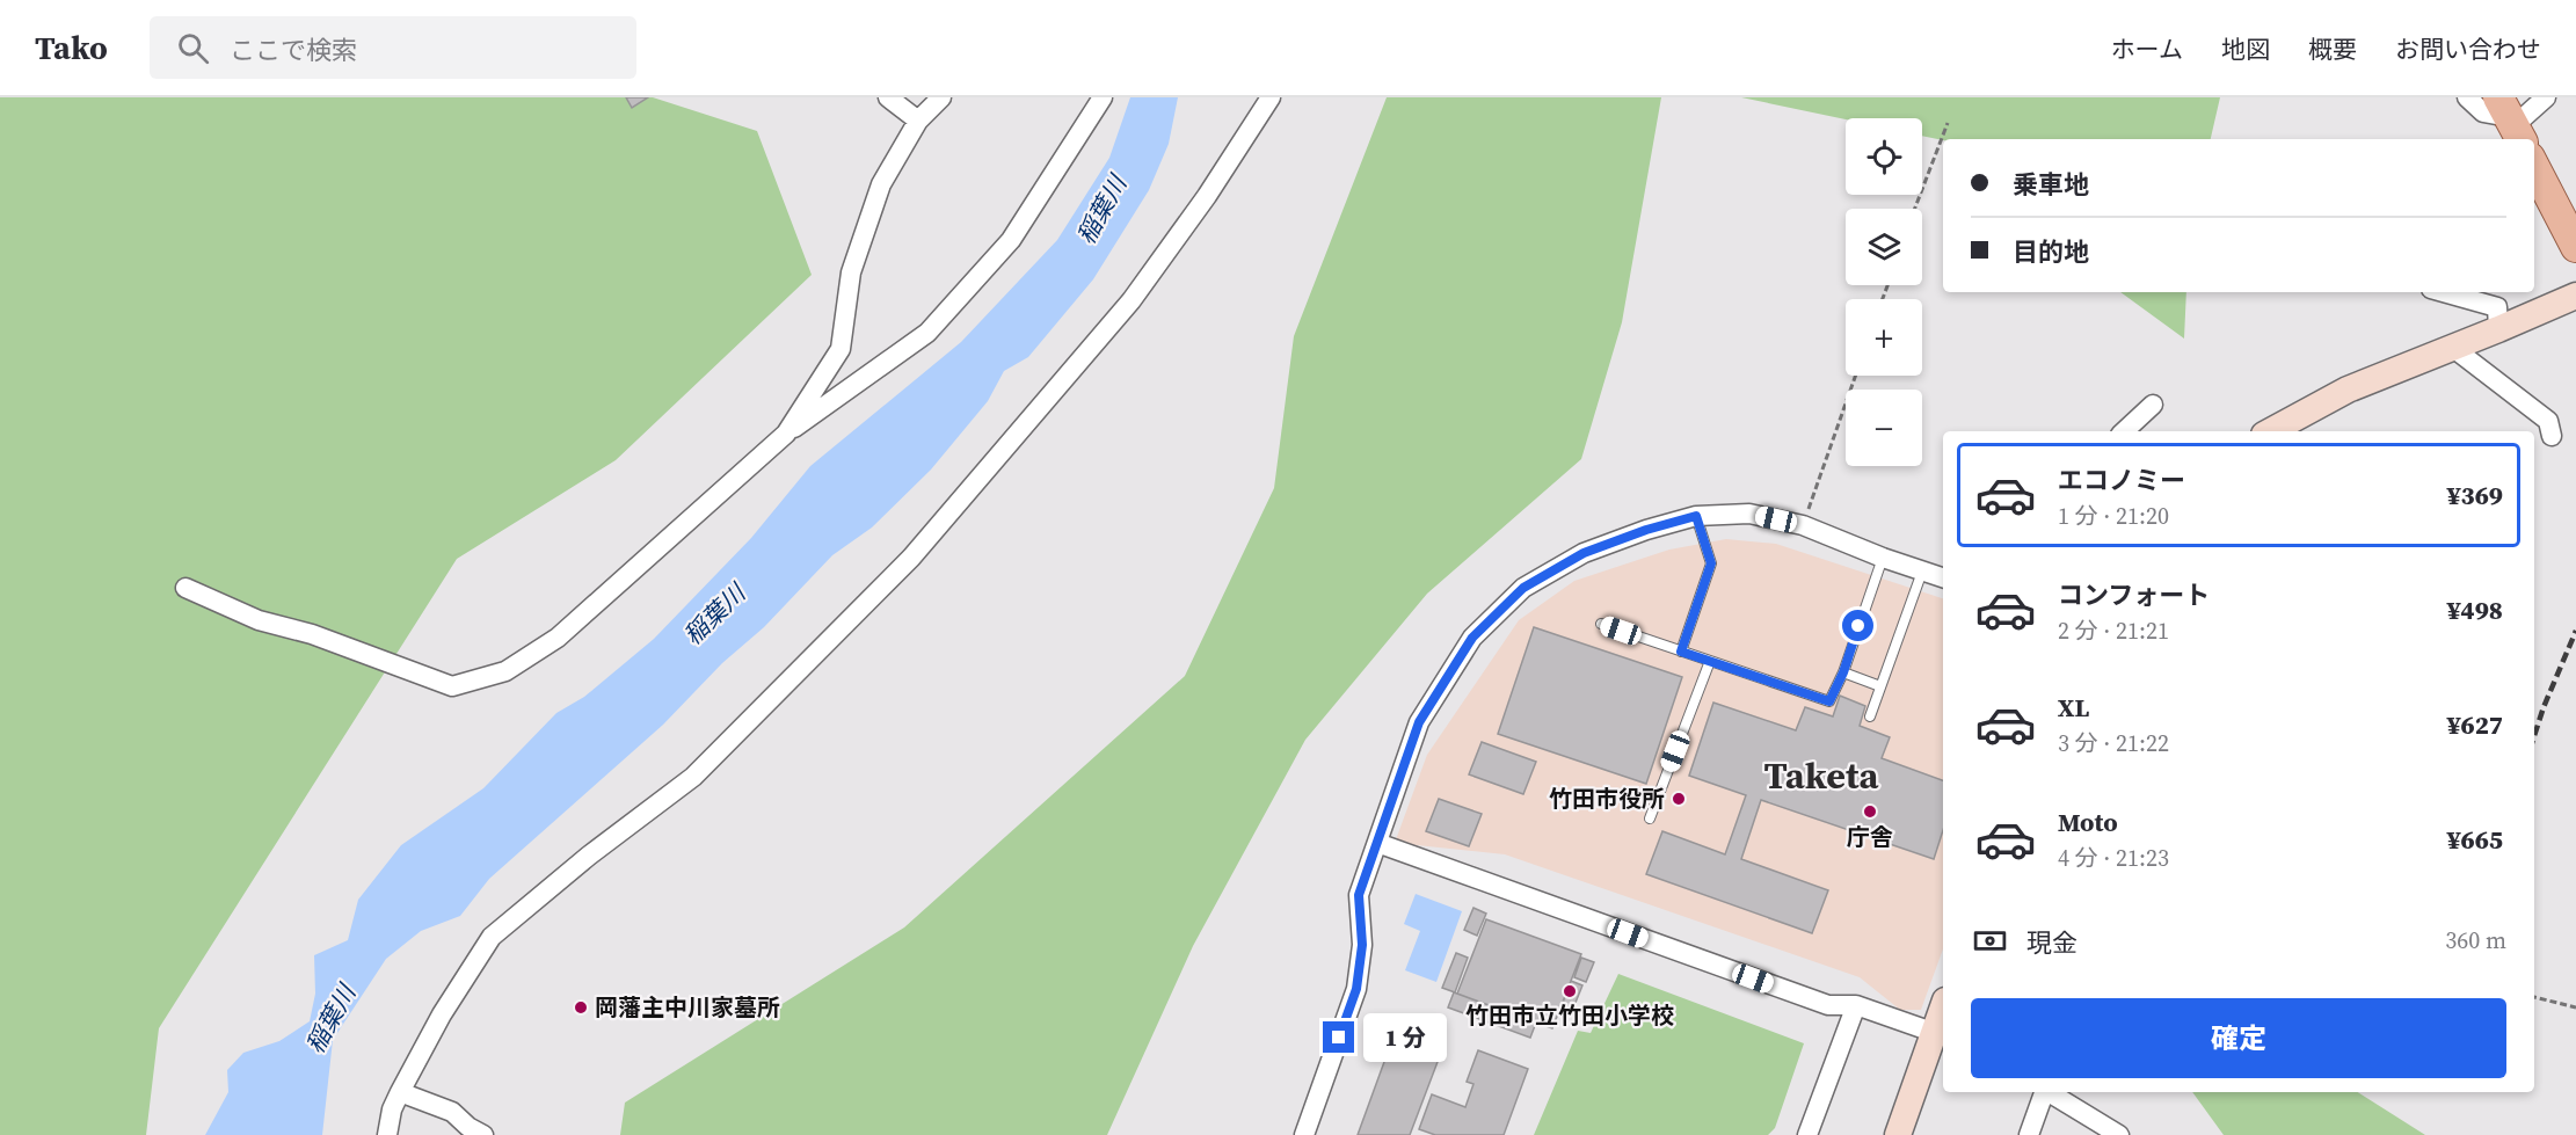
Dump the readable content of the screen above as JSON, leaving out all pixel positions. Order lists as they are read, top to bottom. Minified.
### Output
{"districts":["Taketa"],"water":["稲葉川"],"places":["竹田市役所","庁舎","竹田市立竹田小学校","岡藩主中川家墓所"],"page":{"header":"Tako","search":"ここで検索","nav":["ホーム","地図","概要","お問い合わせ"],"map_buttons":["+","−"],"banner":["乗車地","目的地"],"list":[{"name":"エコノミー","note":"1 分 · 21:20","value":"¥369"},{"name":"コンフォート","note":"2 分 · 21:21","value":"¥498"},{"name":"XL","note":"3 分 · 21:22","value":"¥627"},{"name":"Moto","note":"4 分 · 21:23","value":"¥665"}],"pay":["現金","360 m"],"buttons":"確定","bubble":"1 分"}}
